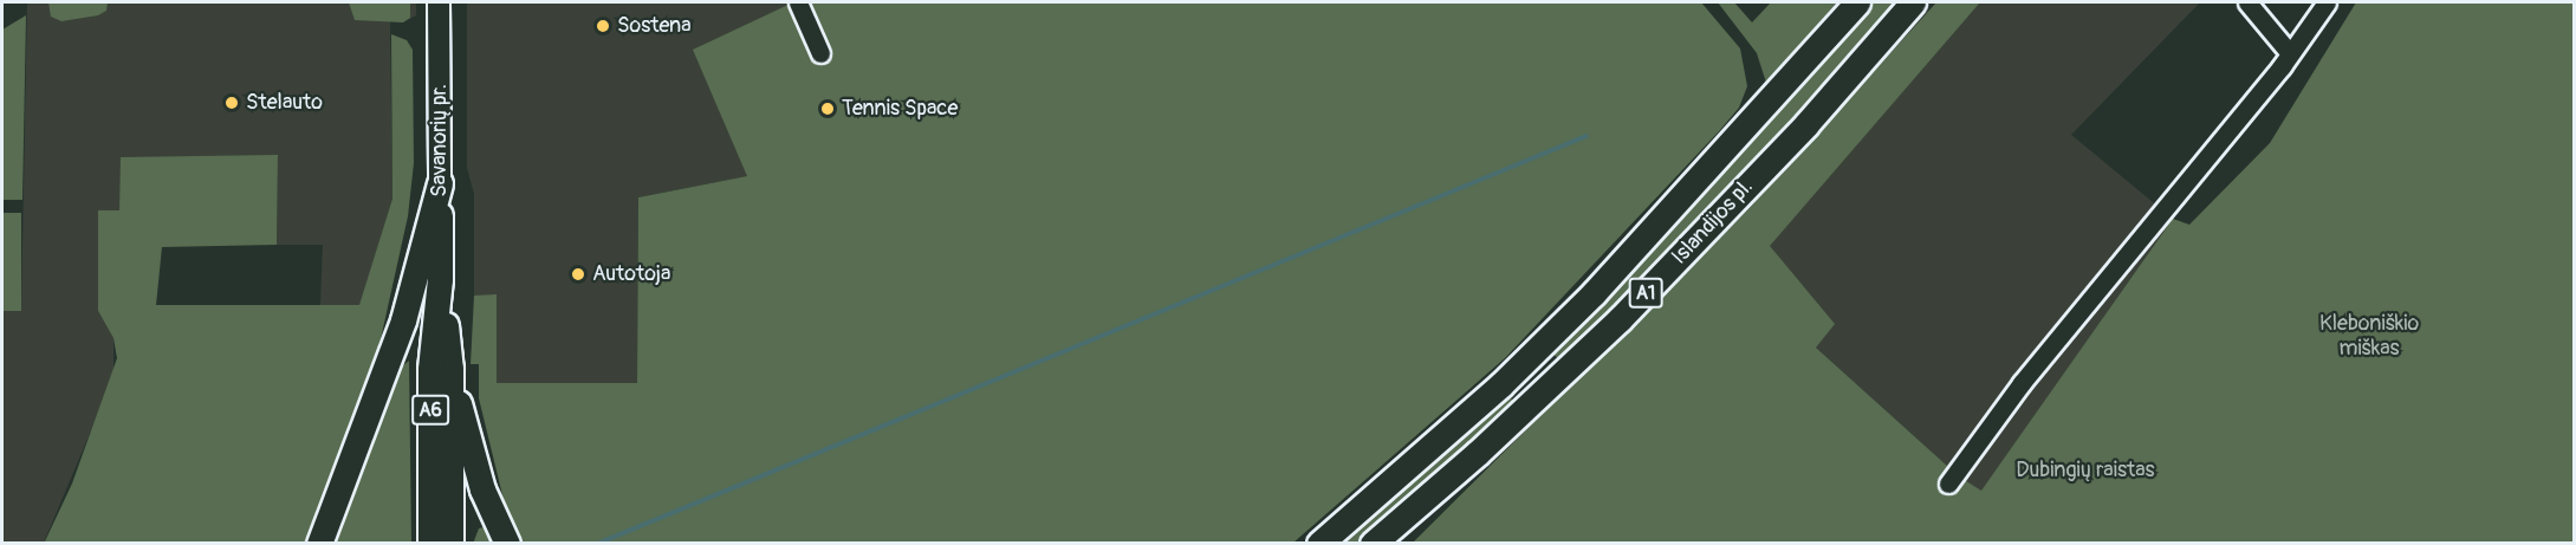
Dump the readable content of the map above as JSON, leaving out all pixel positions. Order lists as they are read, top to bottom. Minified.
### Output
{"streets":{"highway":["Savanorių pr.","Islandijos pl.","A1","A6"]},"parks":["Kleboniškio miškas","Dubingių raistas"],"places":["Sostena","Stelauto","Tennis Space","Autotoja"]}
